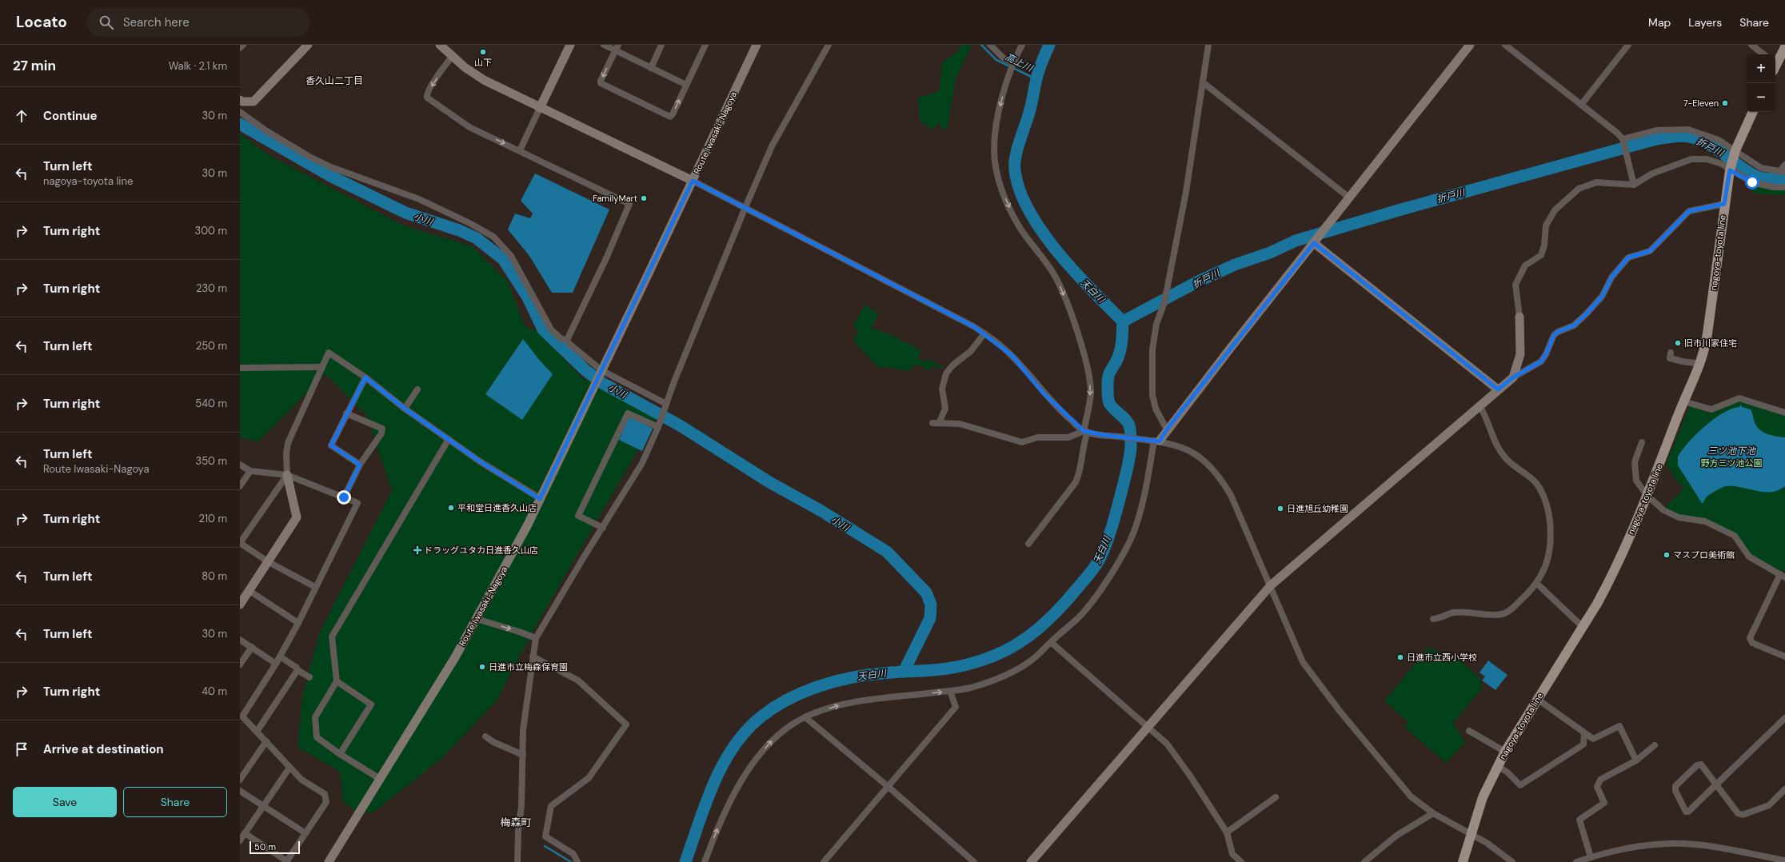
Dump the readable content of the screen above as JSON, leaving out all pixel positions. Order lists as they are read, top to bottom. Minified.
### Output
{"streets":{"main road":["nagoya-toyota line"],"street":["Route Iwasaki-Nagoya"]},"districts":["香久山二丁目","梅森町"],"water":["高上川","折戸川","小川","天白川","三ツ池下池"],"parks":["野方三ツ池公園"],"places":{"other":["山下","7-Eleven","FamilyMart","旧市川家住宅","平和堂日進香久山店","日進旭丘幼稚園","マスプロ美術館","日進市立西小学校","日進市立梅森保育園"],"health":["ドラッグユタカ日進香久山店"]},"scale_bar":"50 m","page":{"header":"Locato","search":"Search here","nav":["Map","Layers","Share"],"heading":["27 min","Walk · 2.1 km"],"map_buttons":["+","−"],"list":[["Continue","30 m"],["Turn left","nagoya-toyota line","30 m"],["Turn right","300 m"],["Turn right","230 m"],["Turn left","250 m"],["Turn right","540 m"],["Turn left","Route Iwasaki-Nagoya","350 m"],["Turn right","210 m"],["Turn left","80 m"],["Turn left","30 m"],["Turn right","40 m"],"Arrive at destination"],"buttons":["Save","Share"],"scale":"50 m"}}
